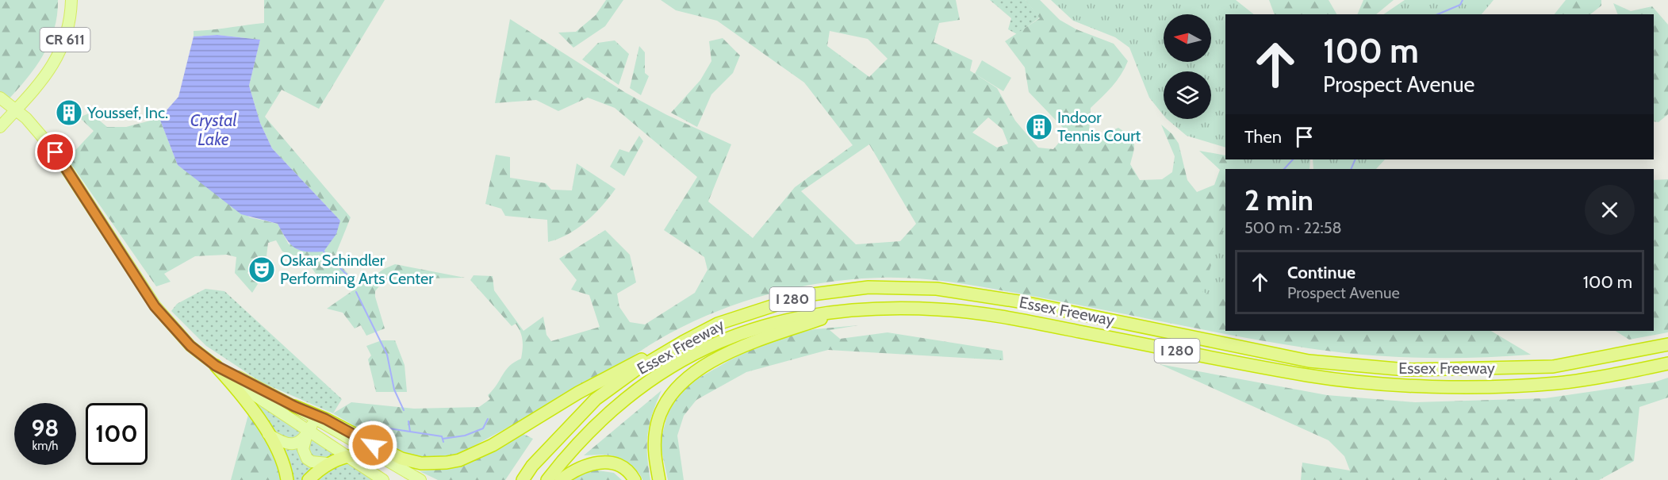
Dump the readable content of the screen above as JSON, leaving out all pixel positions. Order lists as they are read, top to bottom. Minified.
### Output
{"streets":{"highway":["I 280","Essex Freeway"],"main road":["CR 611"]},"water":["Crystal Lake"],"places":{"building":["Youssef, Inc.","Indoor Tennis Court"],"theatre":["Oskar Schindler Performing Arts Center"]},"north":"left","page":{"turn":["100 m","Prospect Avenue"],"then":"Then","heading":["2 min","500 m · 22:58"],"list":[{"name":"Continue","note":"Prospect Avenue","value":"100 m"}],"speed":"98 km/h","limit":"100"}}
